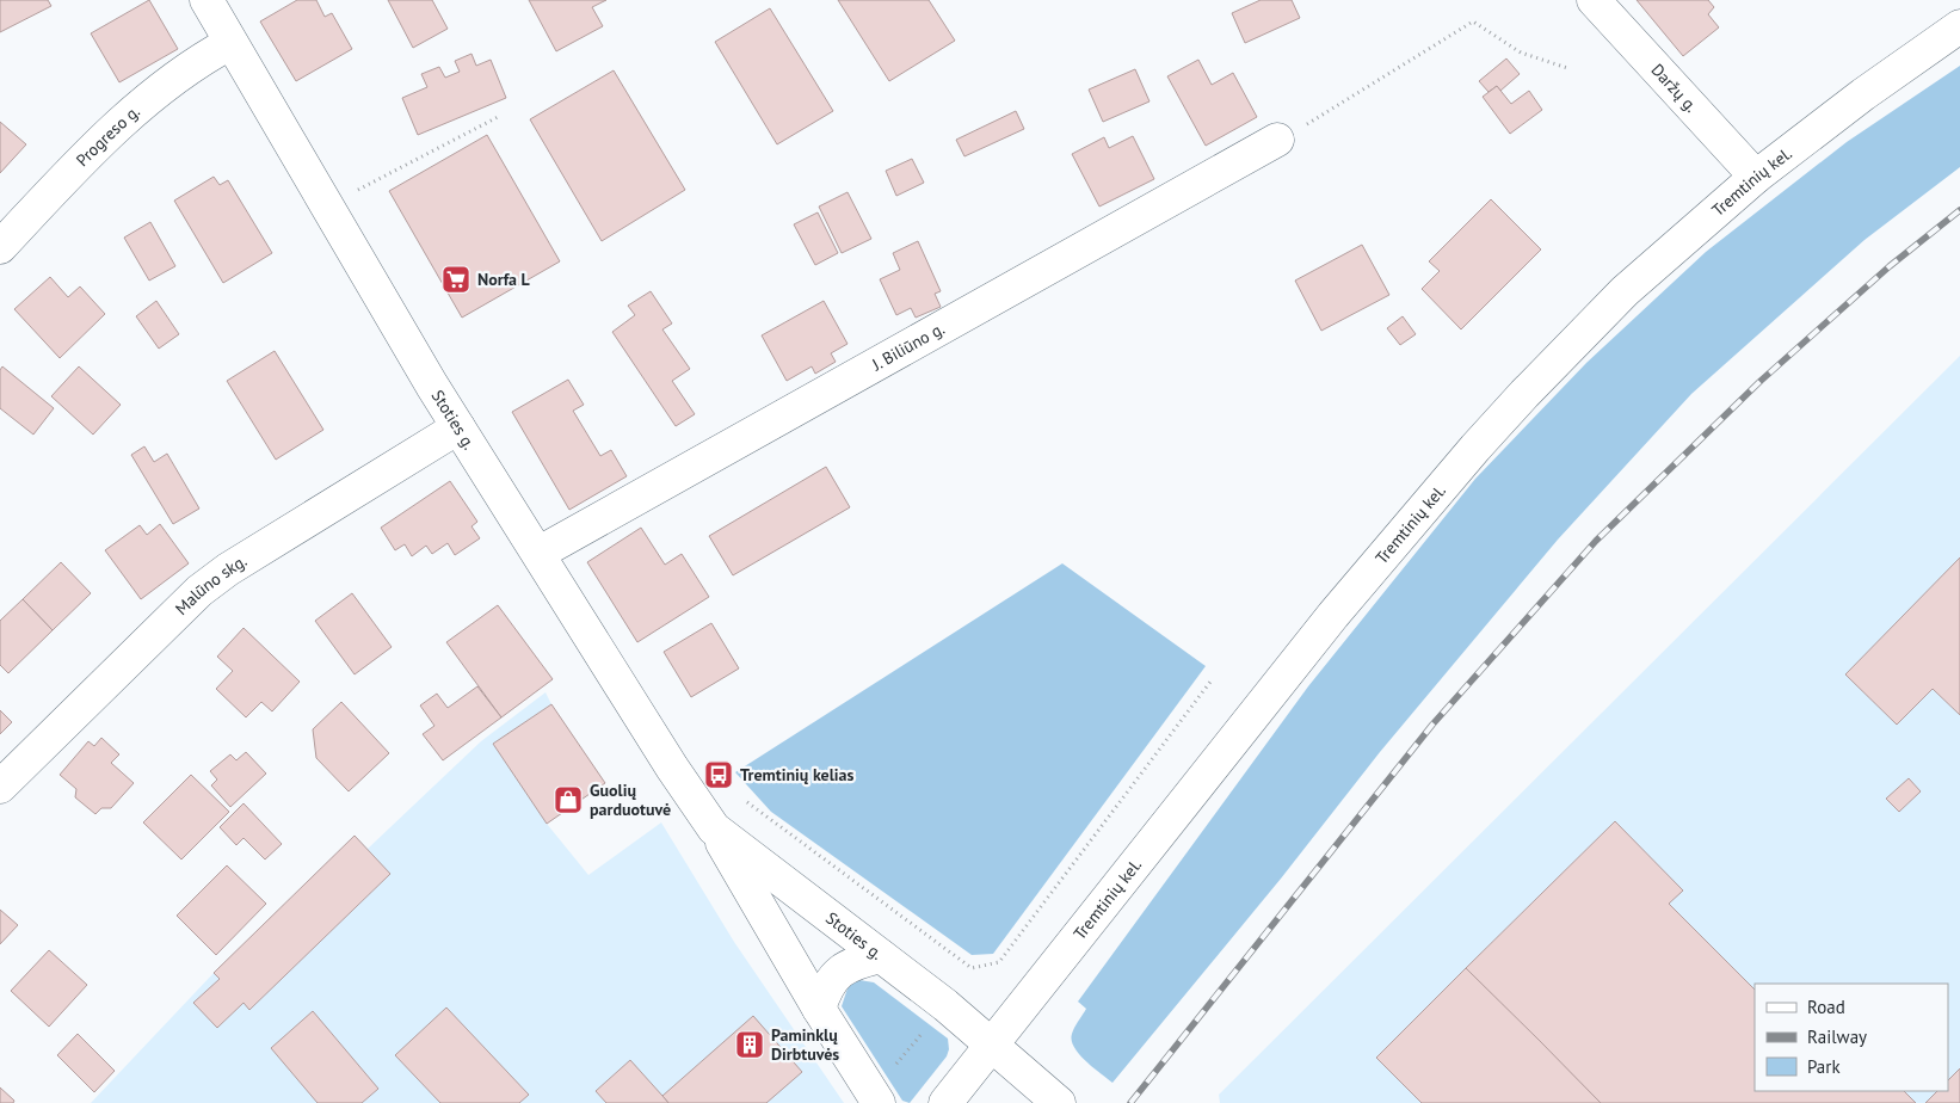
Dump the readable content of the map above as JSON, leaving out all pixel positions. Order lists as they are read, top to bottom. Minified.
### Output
{"streets":{"street":["Daržų g.","Progreso g.","Tremtinių kel.","J. Biliūno g.","Stoties g.","Malūno skg."]},"crossings":[["Daržų g.","Tremtinių kel."],["Progreso g.","Stoties g."],["Tremtinių kel.","Stoties g."],["J. Biliūno g.","Stoties g."],["Stoties g.","Malūno skg."]],"places":{"supermarket":["Norfa L"],"bus stop":["Tremtinių kelias"],"shop":["Guolių parduotuvė"],"building":["Paminklų Dirbtuvės"]},"legend":["Road","Railway","Park"]}
